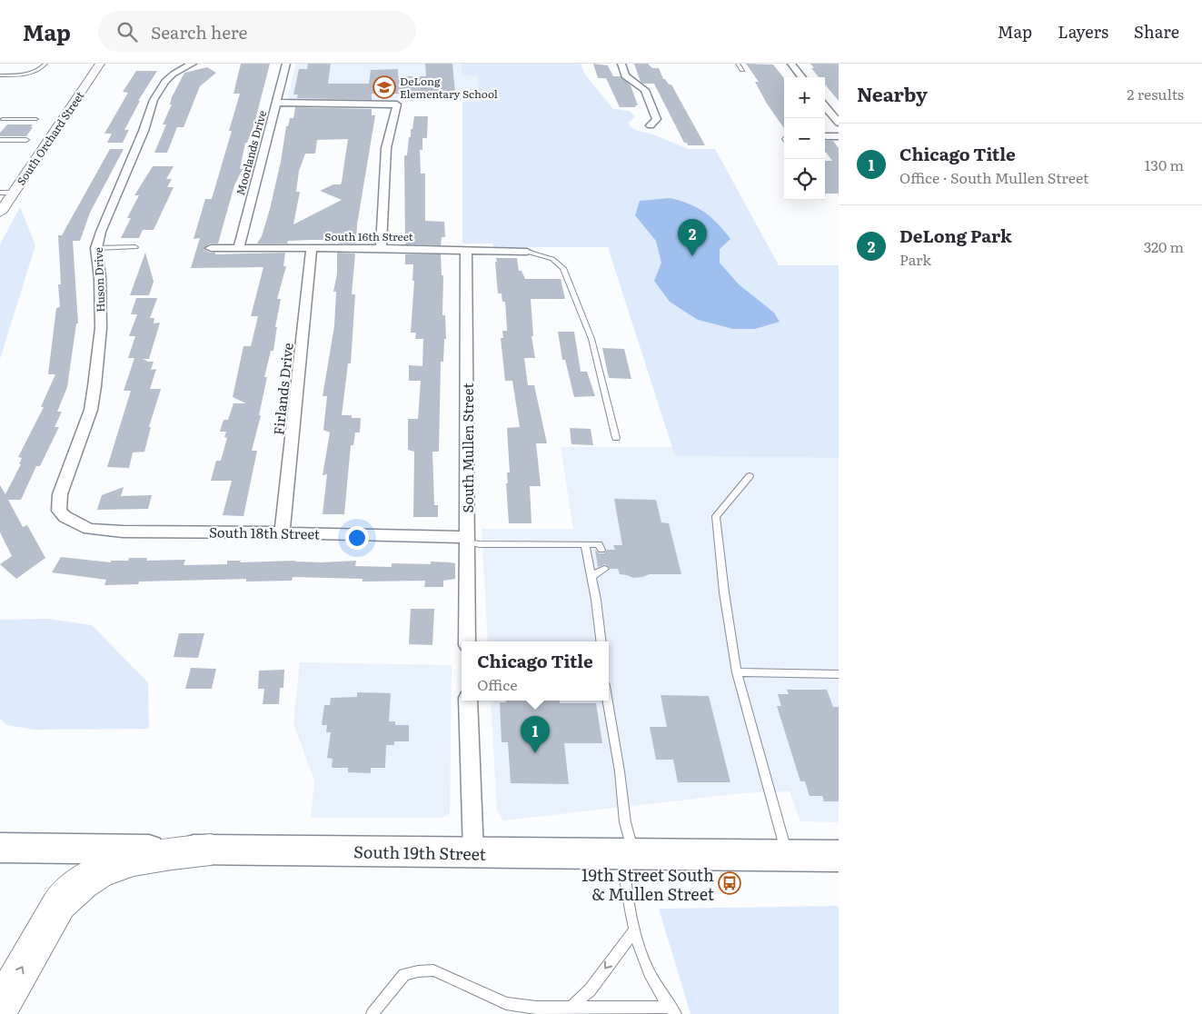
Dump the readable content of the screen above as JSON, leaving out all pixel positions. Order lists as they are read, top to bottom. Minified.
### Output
{"streets":{"main road":["South 19th Street"],"street":["South Orchard Street","Moorlands Drive","South 16th Street","Huson Drive","Firlands Drive","South Mullen Street","South 18th Street"]},"crossings":[["Moorlands Drive","South 16th Street"],["South 16th Street","Firlands Drive"],["South 16th Street","South Mullen Street"],["Huson Drive","South 18th Street"],["Firlands Drive","South 18th Street"],["South Mullen Street","South 18th Street"]],"places":{"school or university":["DeLong Elementary School"],"bus stop":["19th Street South & Mullen Street"]},"page":{"header":"Map","search":"Search here","nav":["Map","Layers","Share"],"heading":["Nearby","2 results"],"map_buttons":["+","−"],"list":[{"mark":"1","name":"Chicago Title","note":"Office · South Mullen Street","value":"130 m"},{"mark":"2","name":"DeLong Park","note":"Park","value":"320 m"}],"pins":["2","1"],"popup":["Chicago Title","Office"]}}
